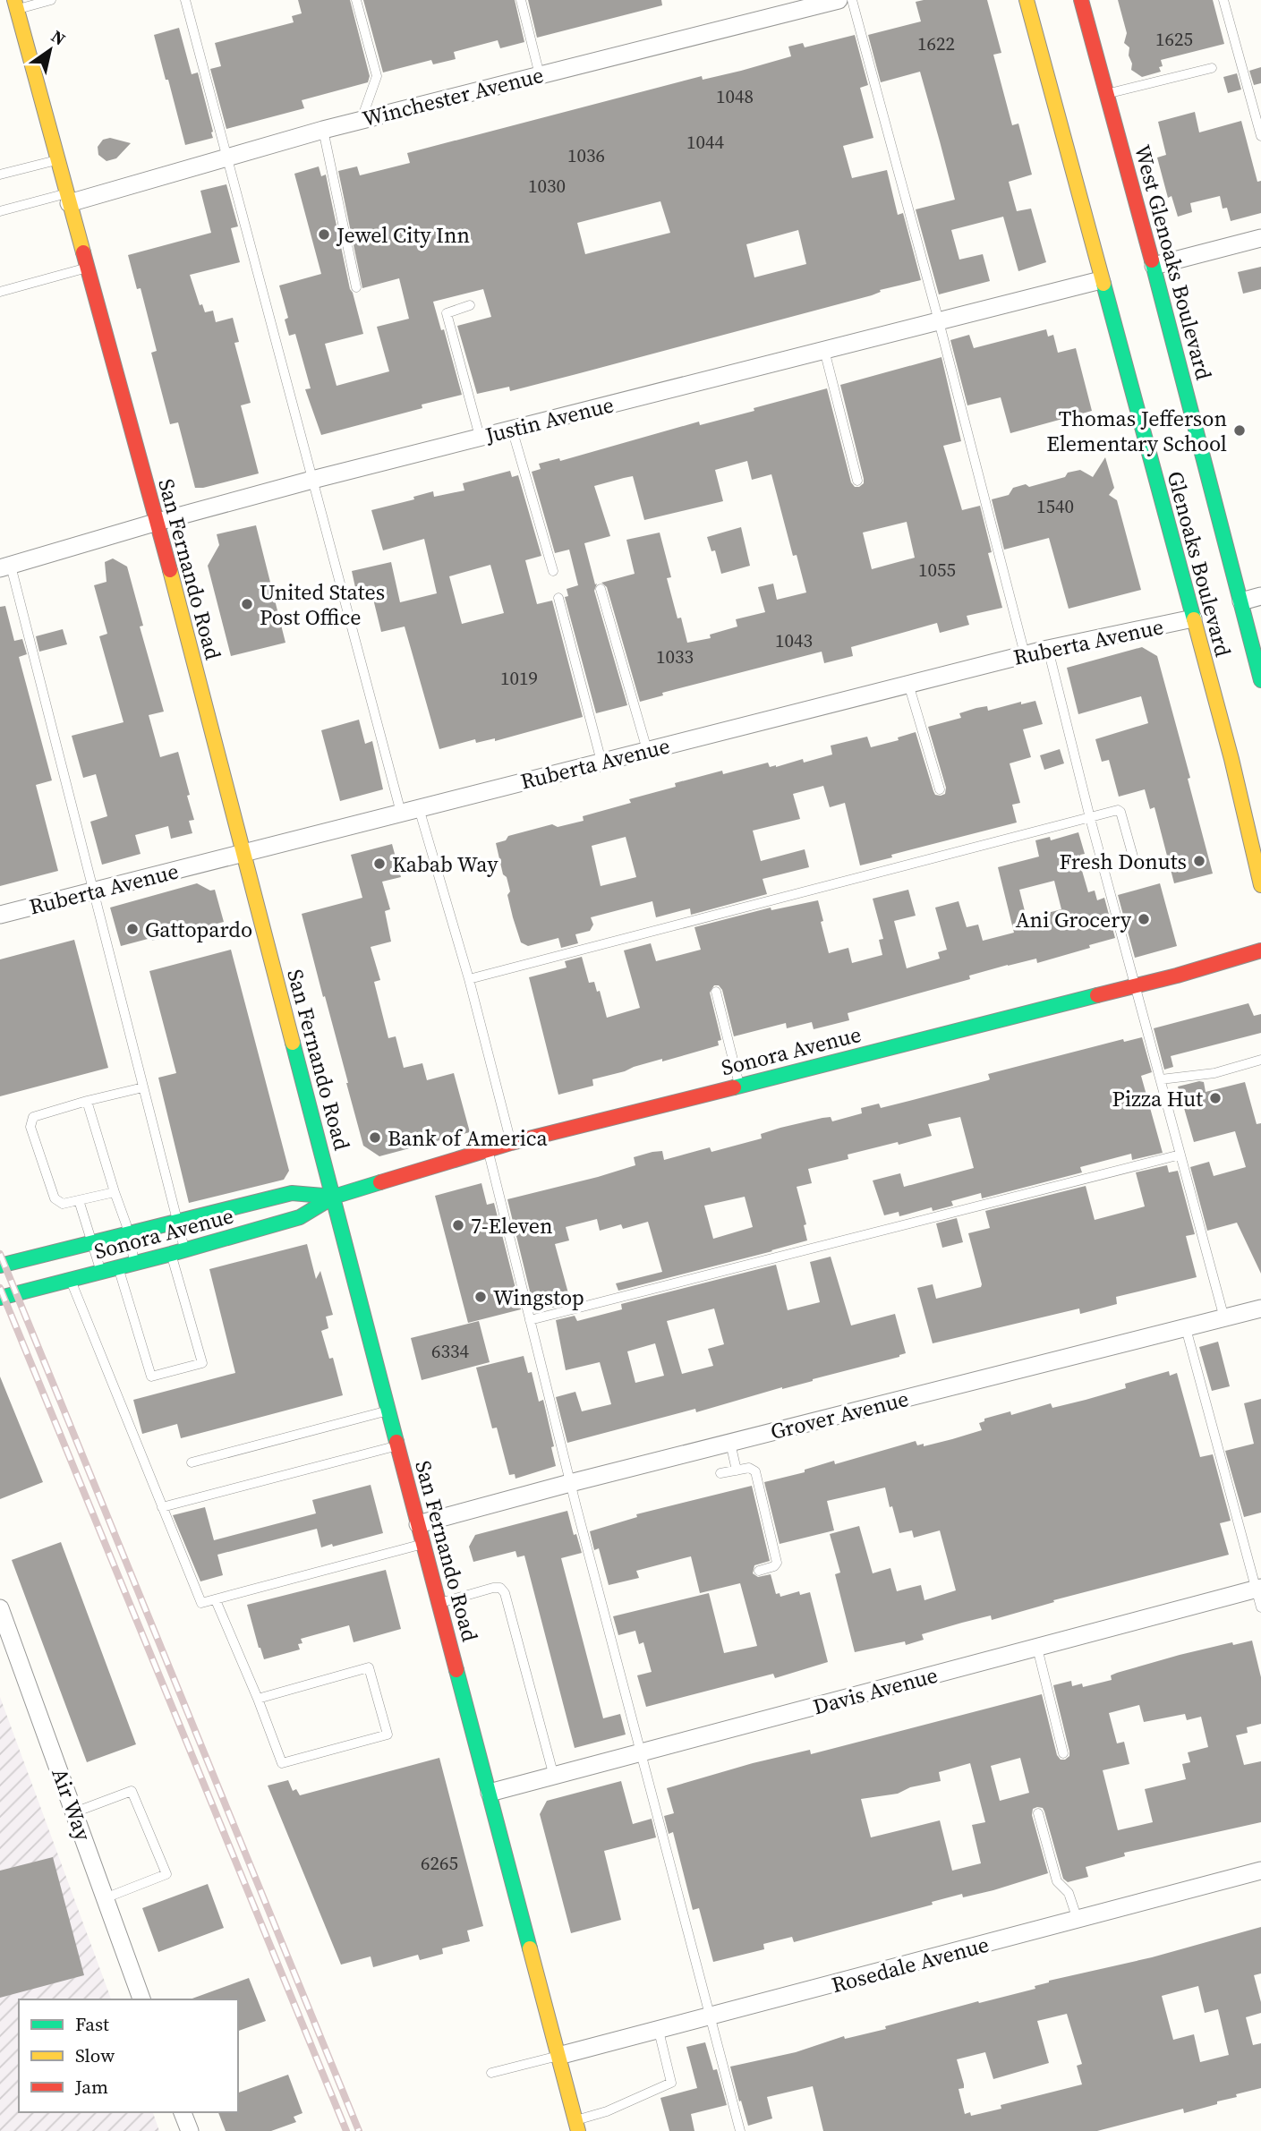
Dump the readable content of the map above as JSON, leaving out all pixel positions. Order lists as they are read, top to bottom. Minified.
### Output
{"streets":{"main road":["West Glenoaks Boulevard","Glenoaks Boulevard","San Fernando Road","Sonora Avenue"],"street":["Winchester Avenue","Justin Avenue","Ruberta Avenue","Grover Avenue","Davis Avenue","Air Way","Rosedale Avenue"]},"crossings":[["Winchester Avenue","San Fernando Road"],["Justin Avenue","Glenoaks Boulevard"],["Justin Avenue","San Fernando Road"],["Glenoaks Boulevard","Ruberta Avenue"],["San Fernando Road","Ruberta Avenue"],["San Fernando Road","Sonora Avenue"],["San Fernando Road","Grover Avenue"],["San Fernando Road","Davis Avenue"],["San Fernando Road","Rosedale Avenue"]],"places":["Jewel City Inn","Thomas Jefferson Elementary School","United States Post Office","Fresh Donuts","Kabab Way","Ani Grocery","Gattopardo","Pizza Hut","Bank of America","7-Eleven","Wingstop"],"house_numbers":["1625","1622","1048","1044","1036","1030","1540","1055","1043","1033","1019","6334","6265"],"legend":["Fast","Slow","Jam"],"north":"top right"}
